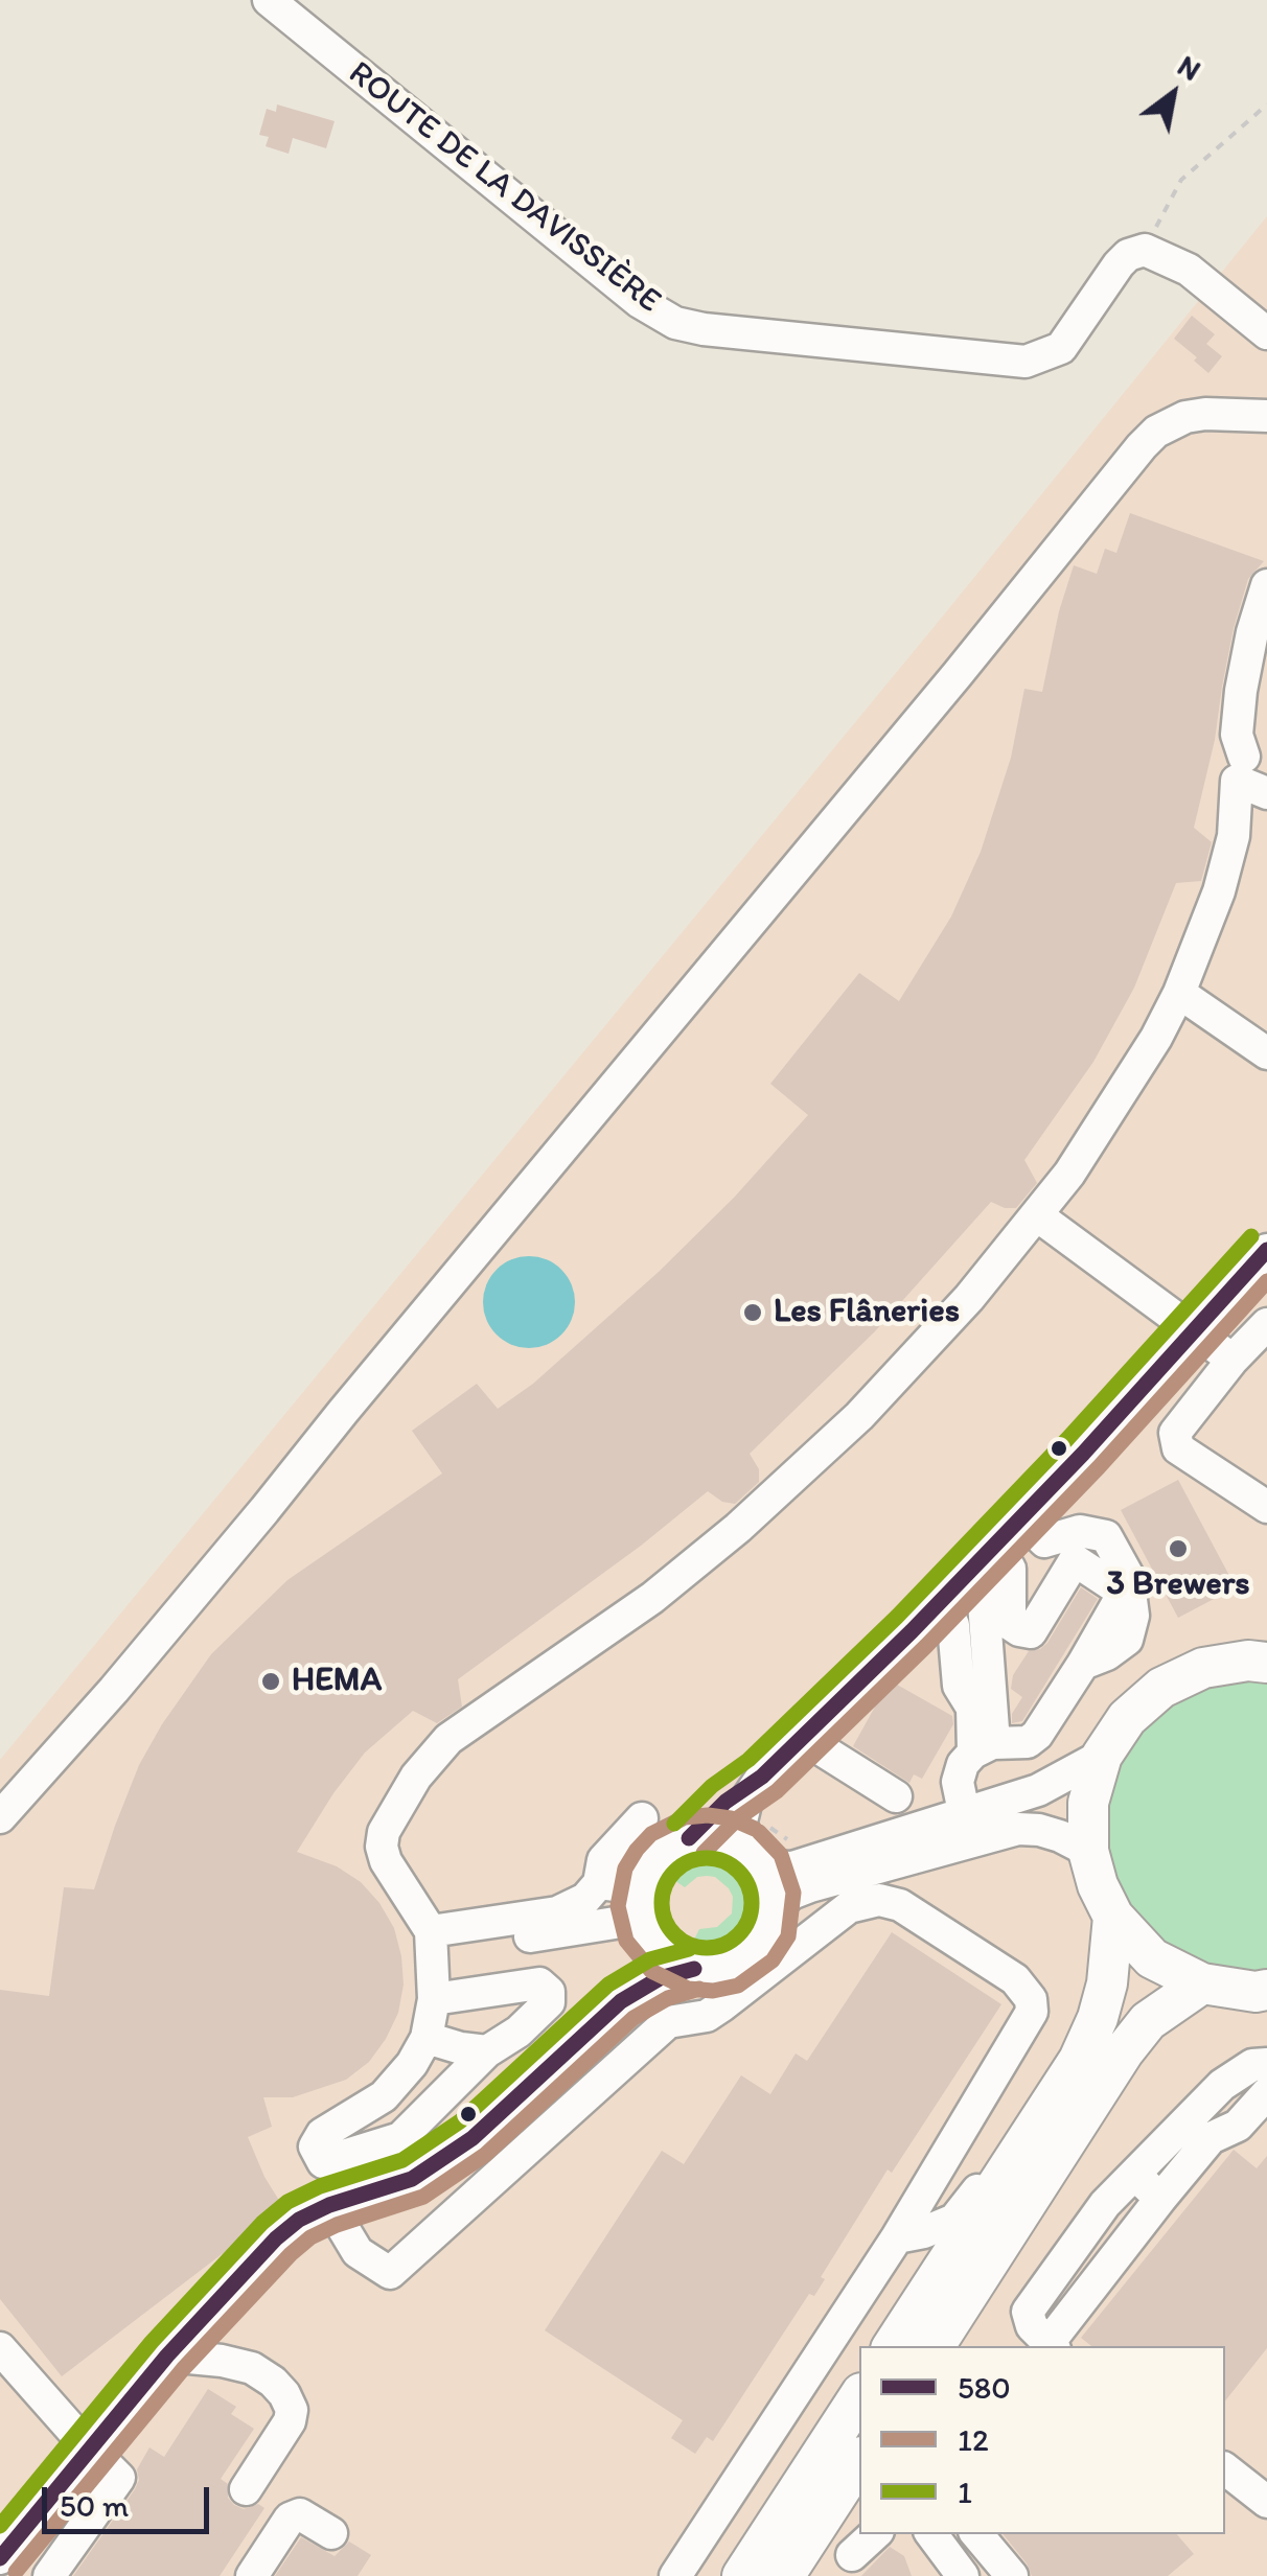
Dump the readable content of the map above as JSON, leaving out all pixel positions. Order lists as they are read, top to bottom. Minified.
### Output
{"streets":{"street":["ROUTE DE LA DAVISSIÈRE"]},"places":["Les Flâneries","3 Brewers","HEMA"],"lines":["transit line 1","transit line 580","transit line 12"],"legend":["580","12","1"],"scale_bar":"50 m","north":"top right"}
